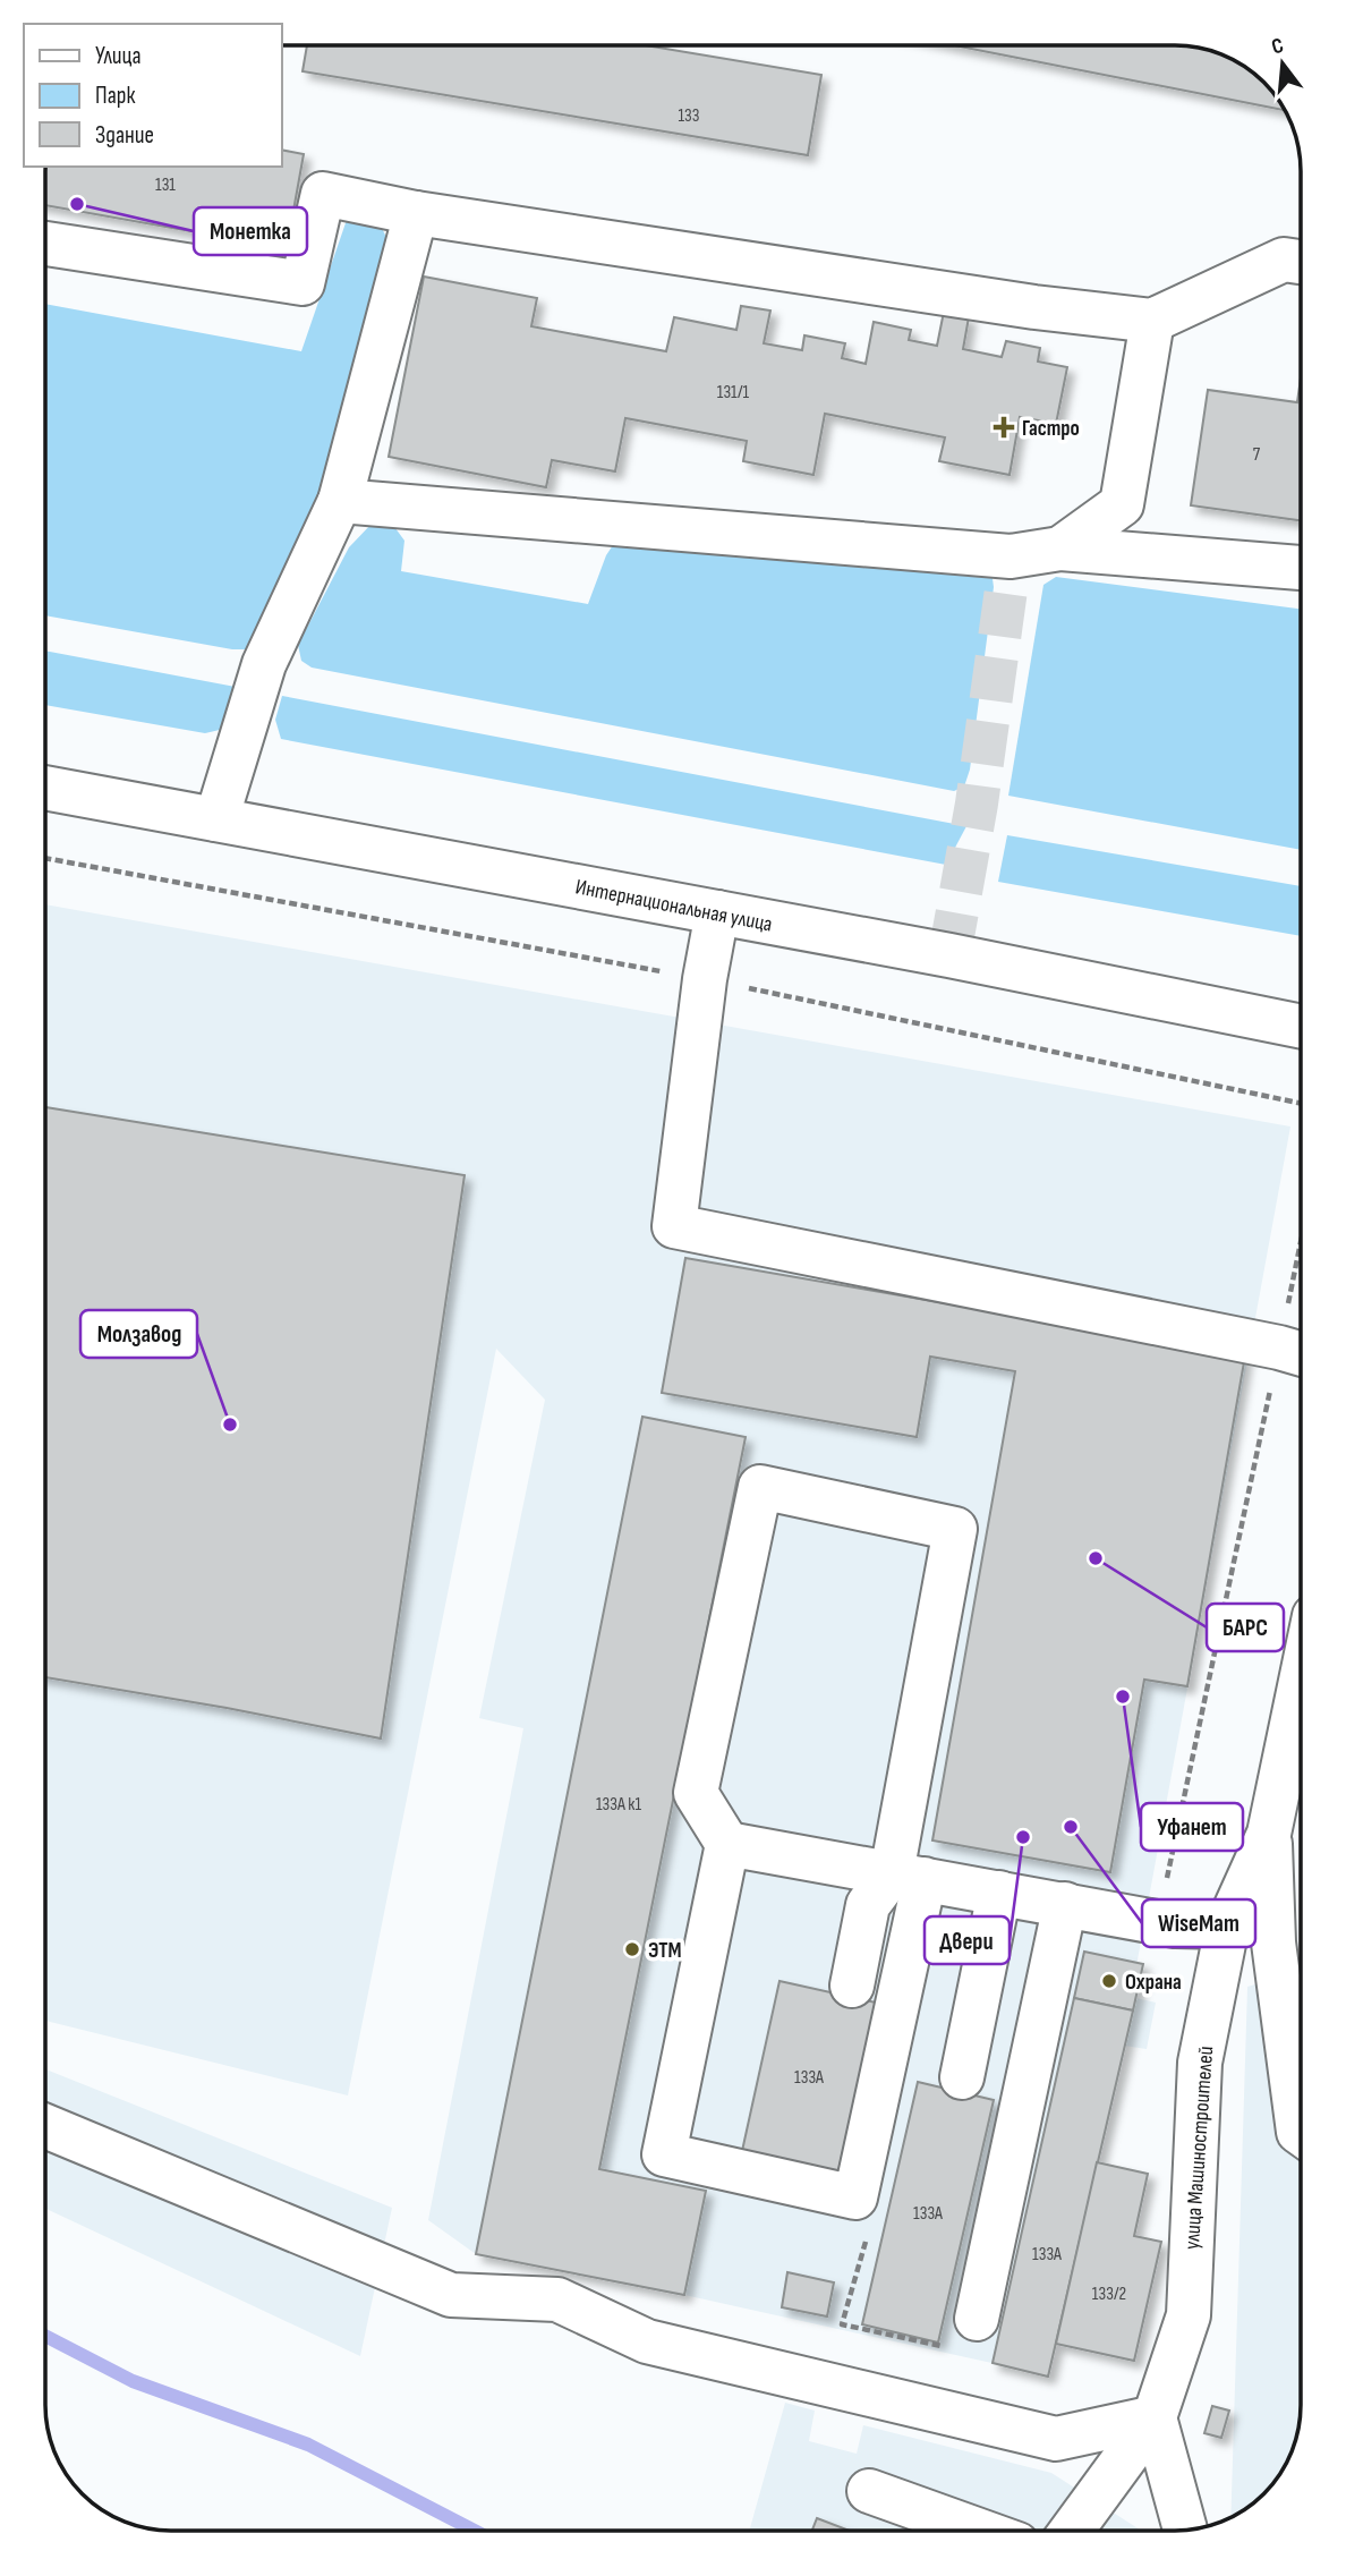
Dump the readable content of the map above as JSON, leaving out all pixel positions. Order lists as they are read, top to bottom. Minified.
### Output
{"streets":{"main road":["Интернациональная улица","улица Машиностроителей"]},"places":{"other":["Монетка","Молзавод","БАРС","Уфанет","WiseMam","Двери","ЭТМ","Охрана"],"health":["Гастро"]},"house_numbers":["133","131","131/1","7","133А к1","133А","133А","133А","133/2"],"legend":["Улица","Парк","Здание"],"north":"top"}
